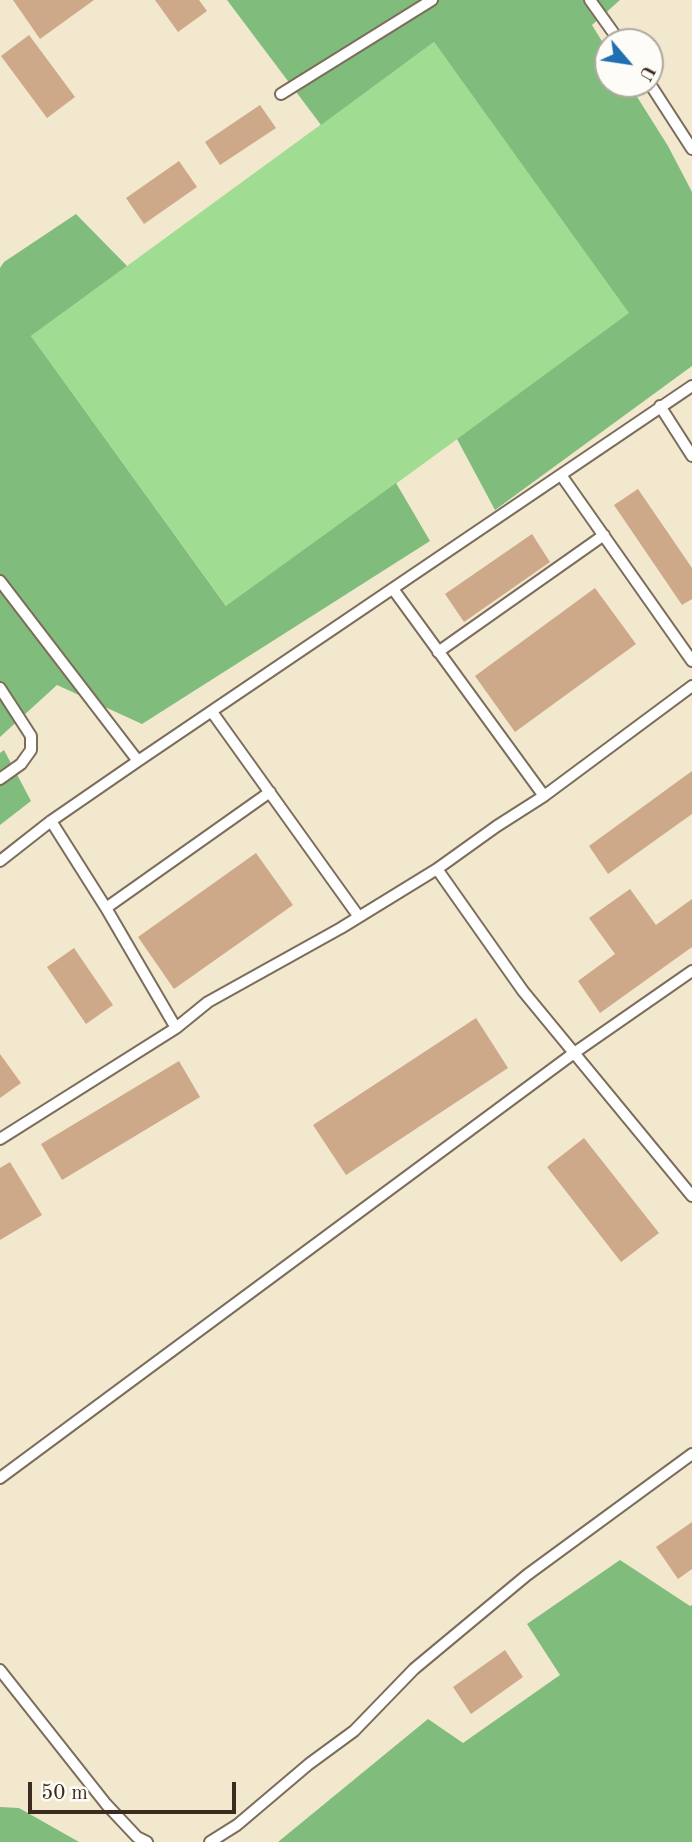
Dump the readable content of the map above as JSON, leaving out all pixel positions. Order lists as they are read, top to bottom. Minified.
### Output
{"scale_bar":"50 m","north":"bottom right"}
